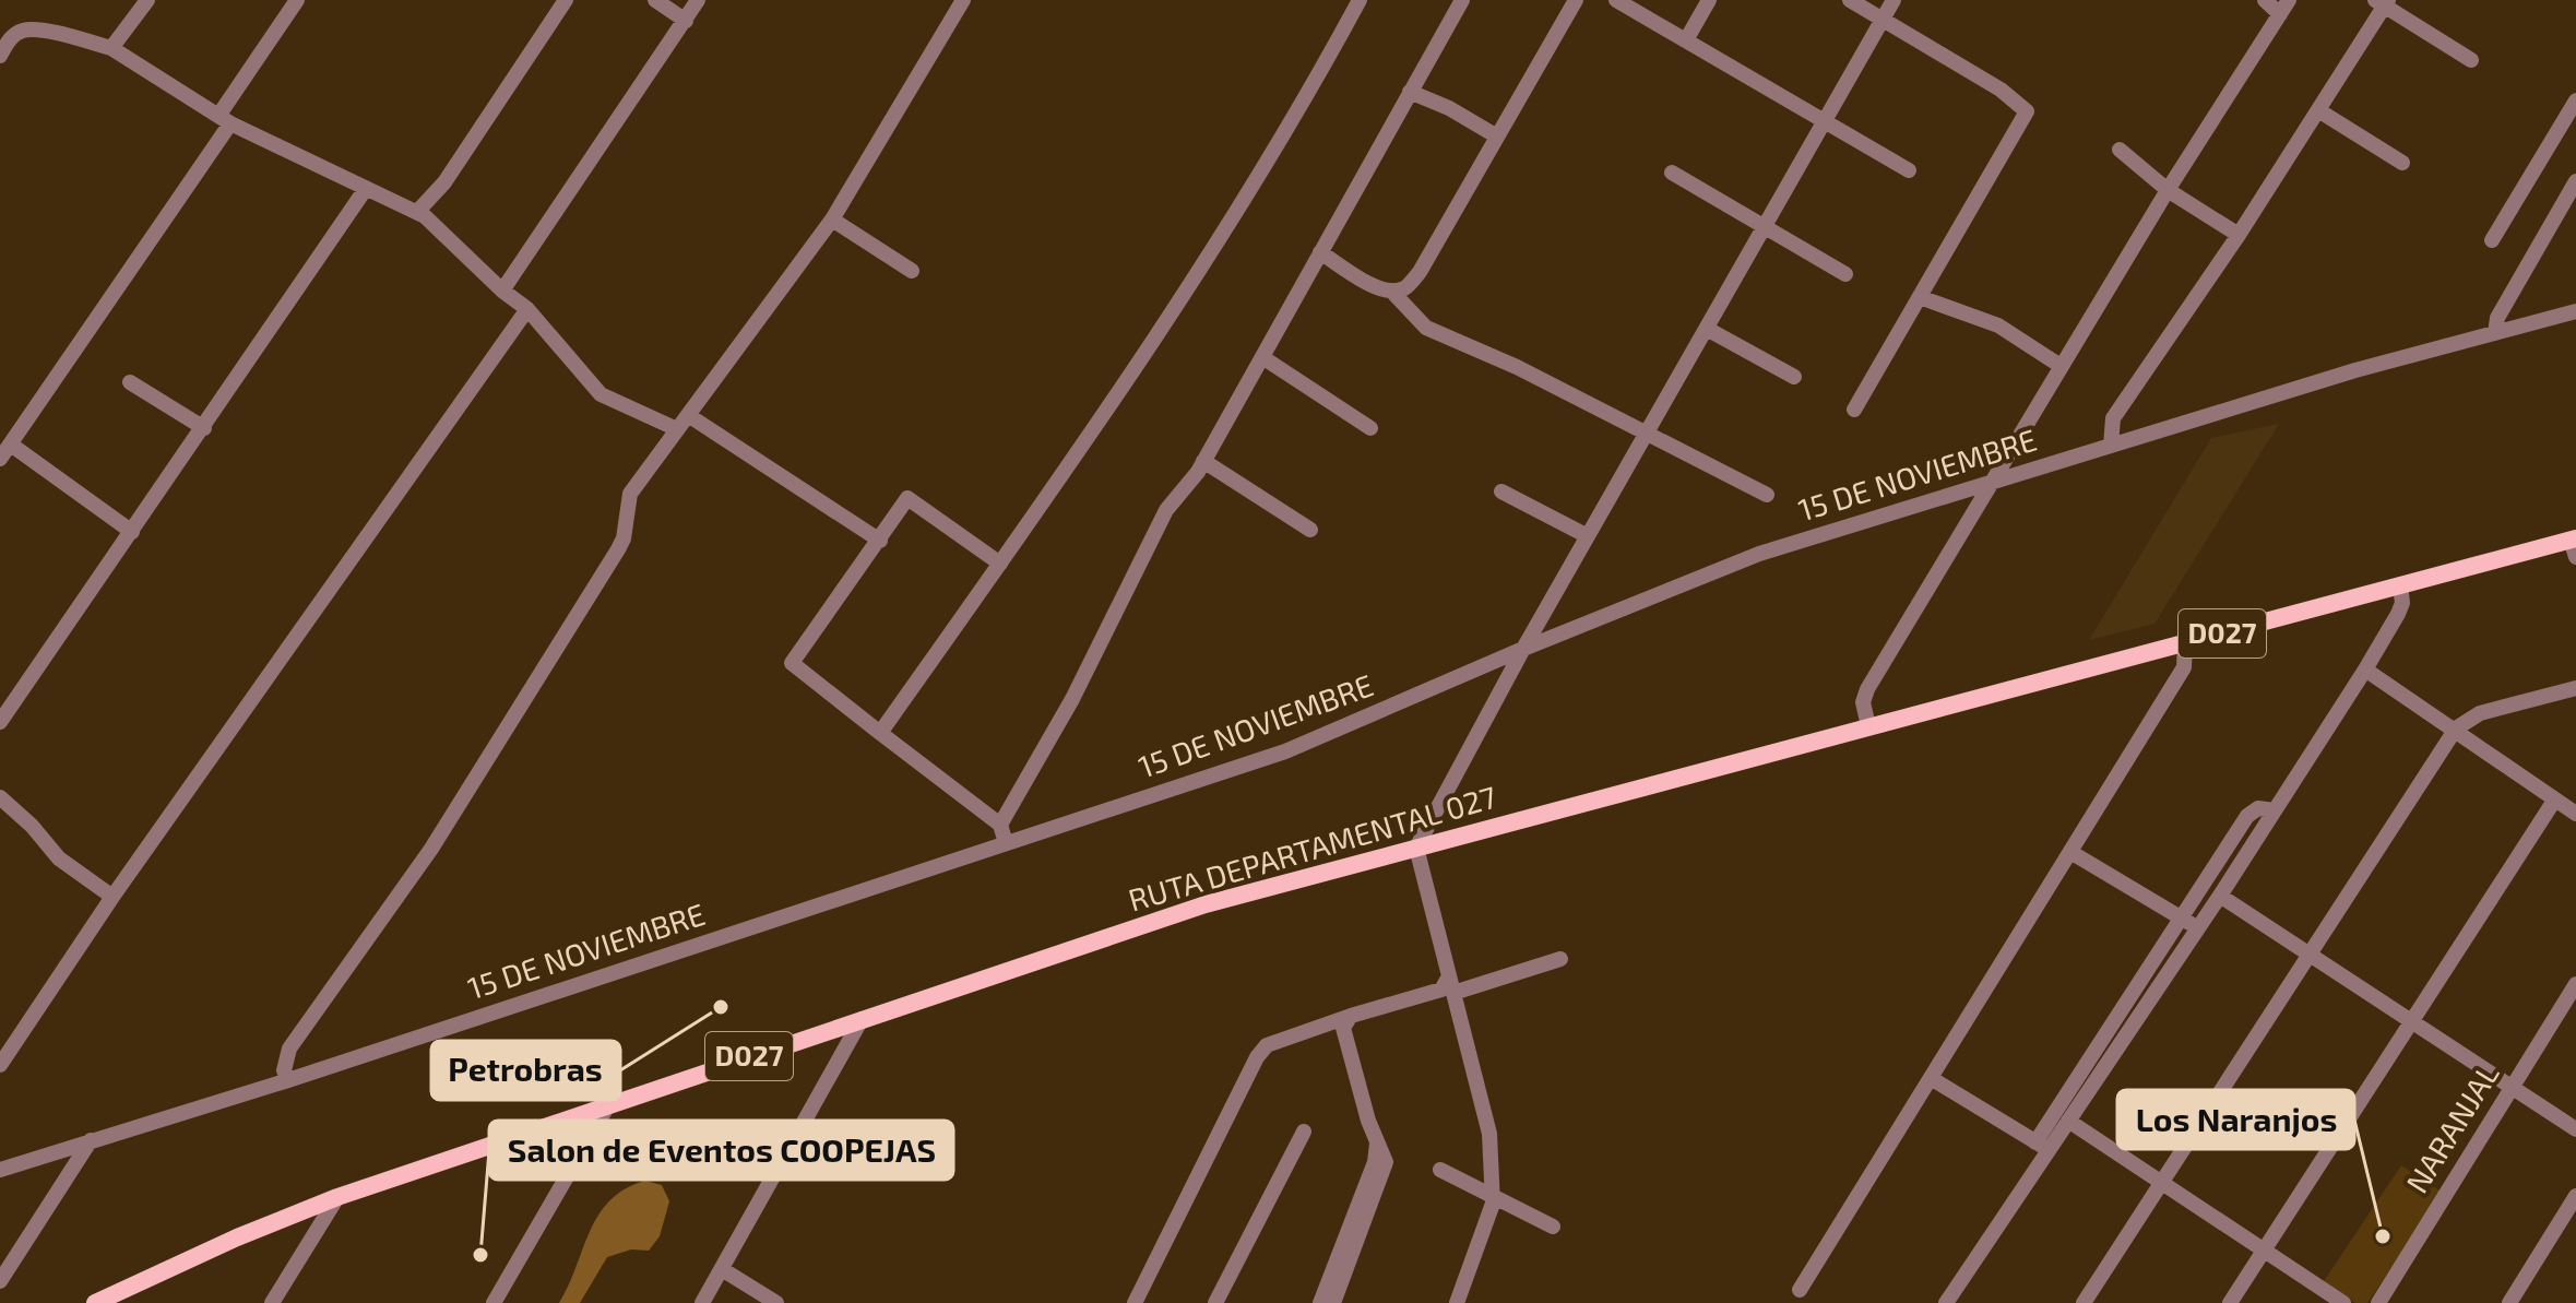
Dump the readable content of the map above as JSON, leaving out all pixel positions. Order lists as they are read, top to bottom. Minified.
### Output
{"streets":{"main road":["D027","RUTA DEPARTAMENTAL 027"],"street":["15 DE NOVIEMBRE","NARANJAL"]},"places":["Petrobras","Los Naranjos","Salon de Eventos COOPEJAS"]}
